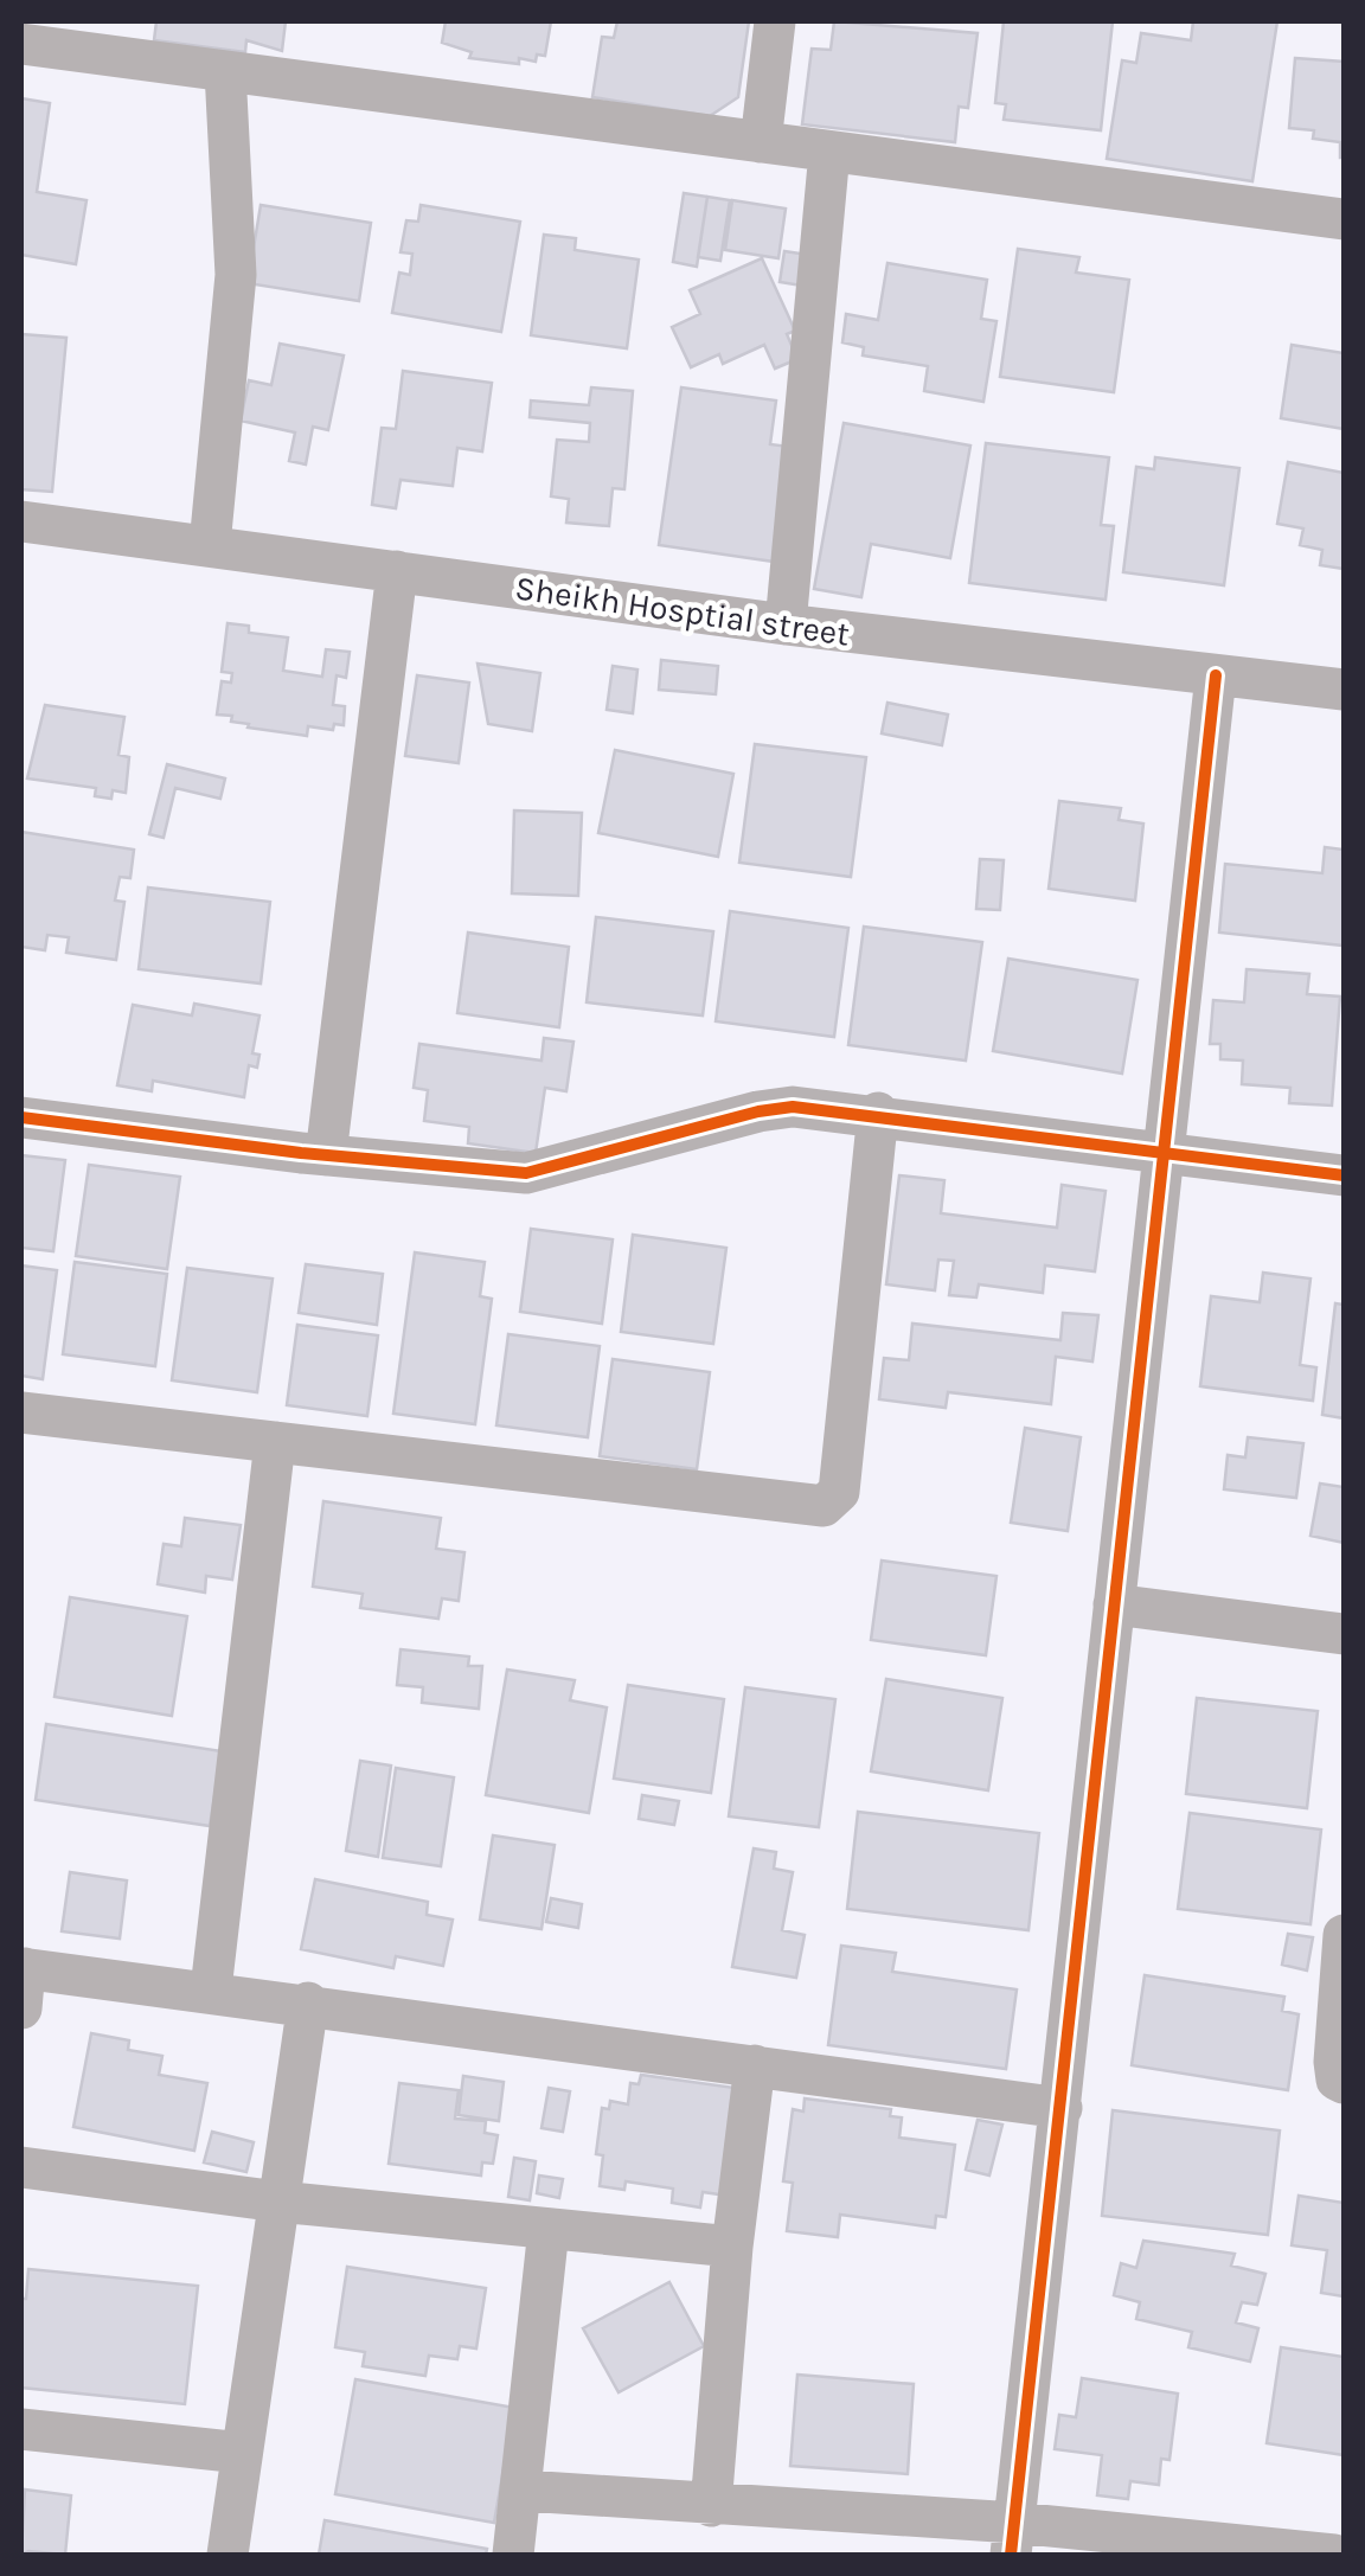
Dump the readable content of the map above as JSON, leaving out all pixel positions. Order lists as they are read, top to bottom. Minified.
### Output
{"streets":{"street":["Sheikh Hosptial street"]}}
